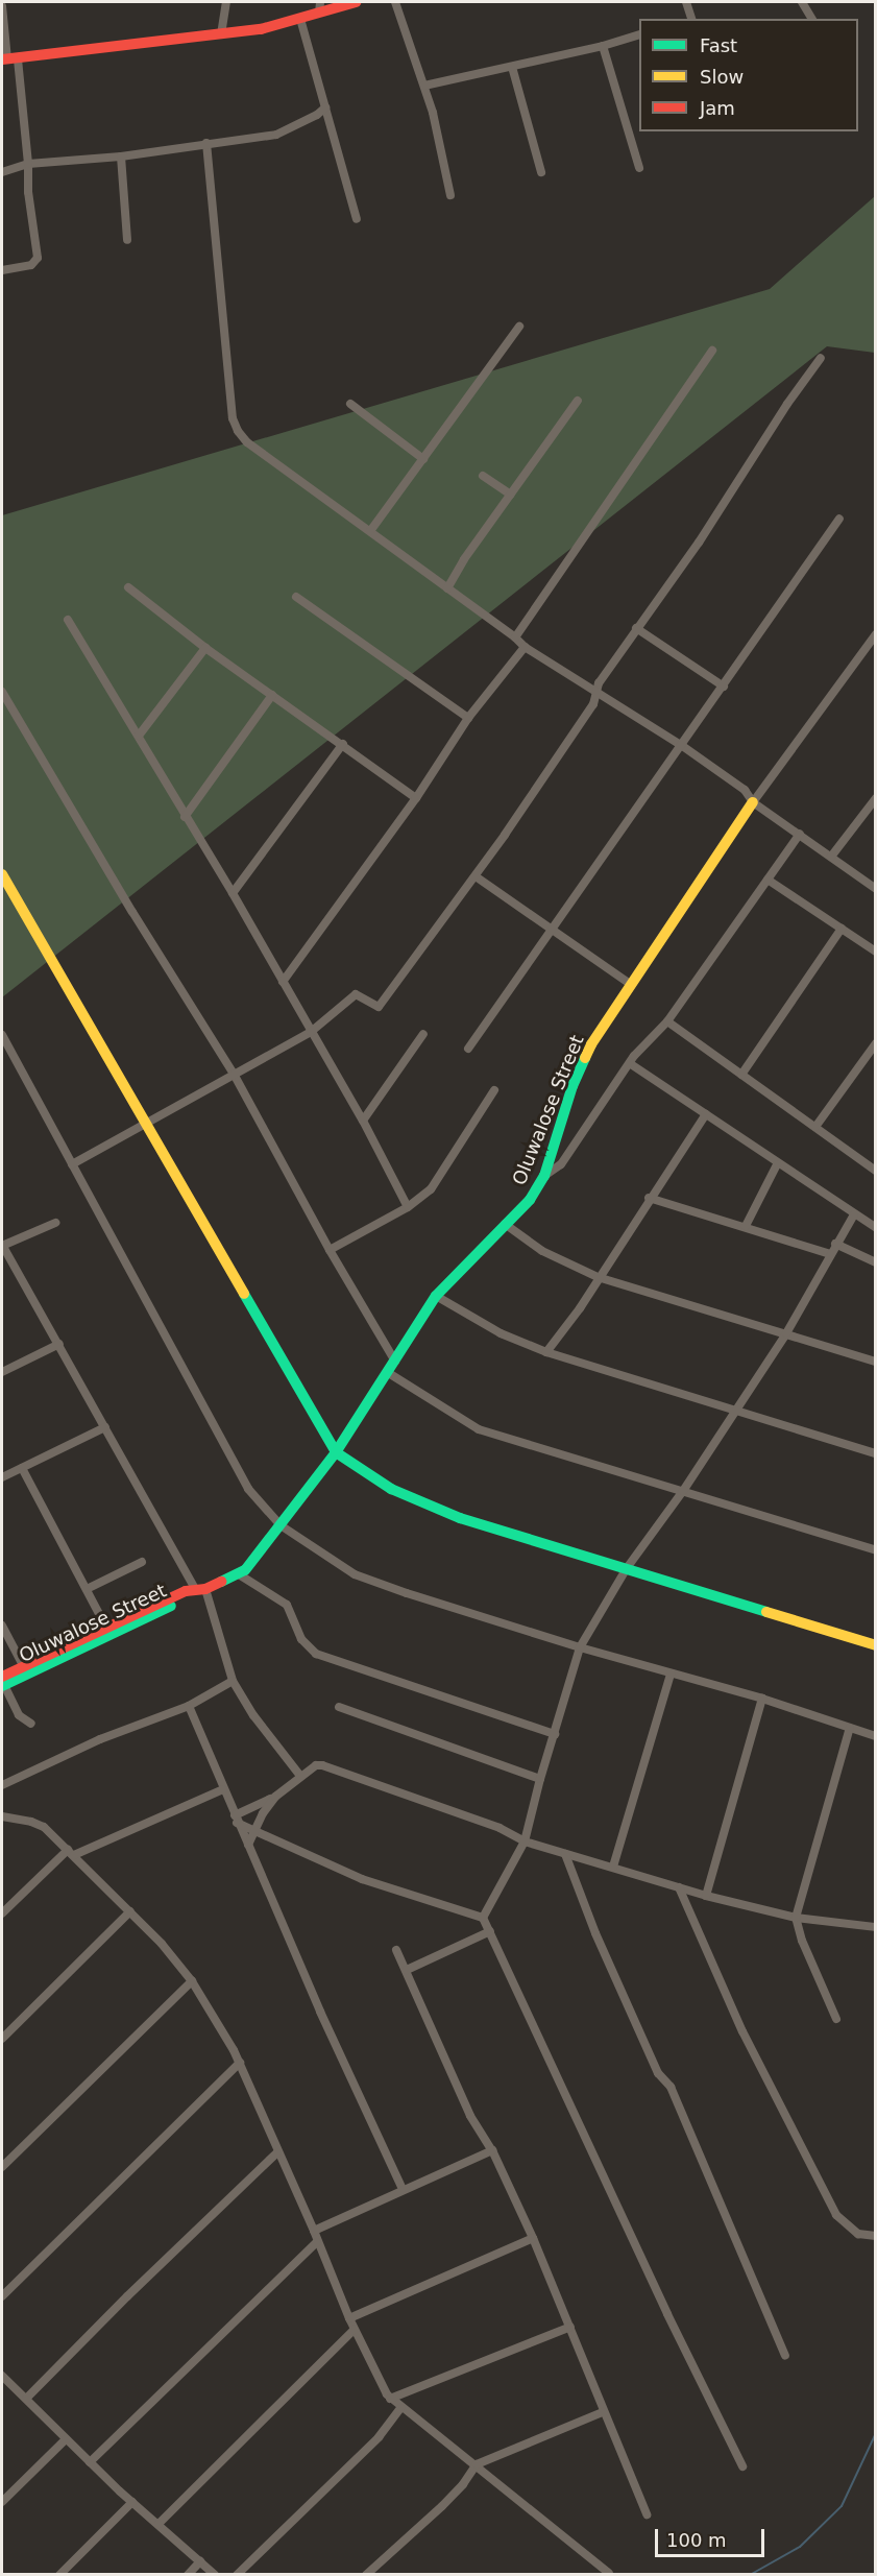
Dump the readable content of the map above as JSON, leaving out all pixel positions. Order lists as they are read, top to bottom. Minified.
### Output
{"streets":{"street":["Oluwalose Street"]},"legend":["Fast","Slow","Jam"],"scale_bar":"100 m"}
